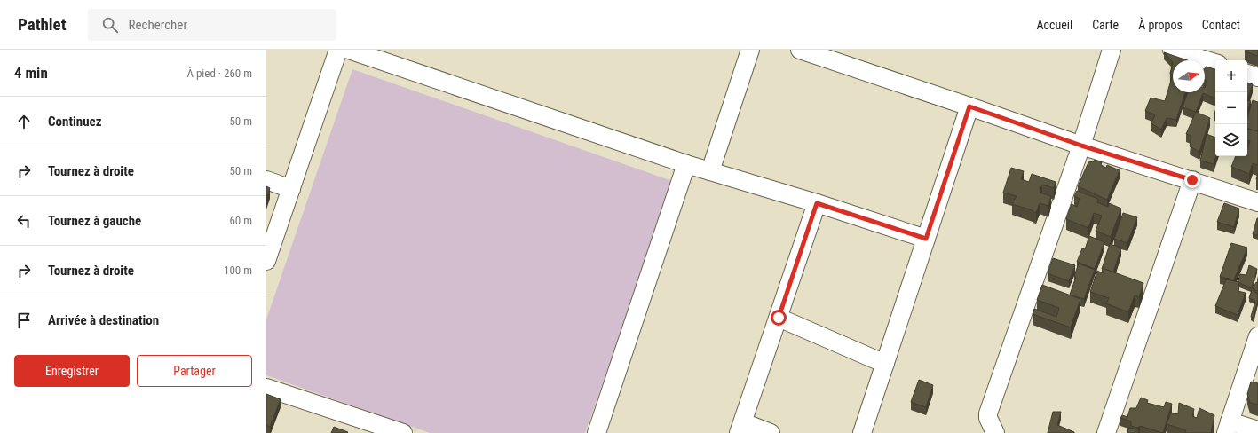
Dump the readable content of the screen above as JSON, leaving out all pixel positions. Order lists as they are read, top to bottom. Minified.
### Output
{"north":"right","page":{"header":"Pathlet","search":"Rechercher","nav":["Accueil","Carte","À propos","Contact"],"heading":["4 min","À pied · 260 m"],"map_buttons":["+","−"],"list":[["Continuez","50 m"],["Tournez à droite","50 m"],["Tournez à gauche","60 m"],["Tournez à droite","100 m"],"Arrivée à destination"],"buttons":["Enregistrer","Partager"]}}
